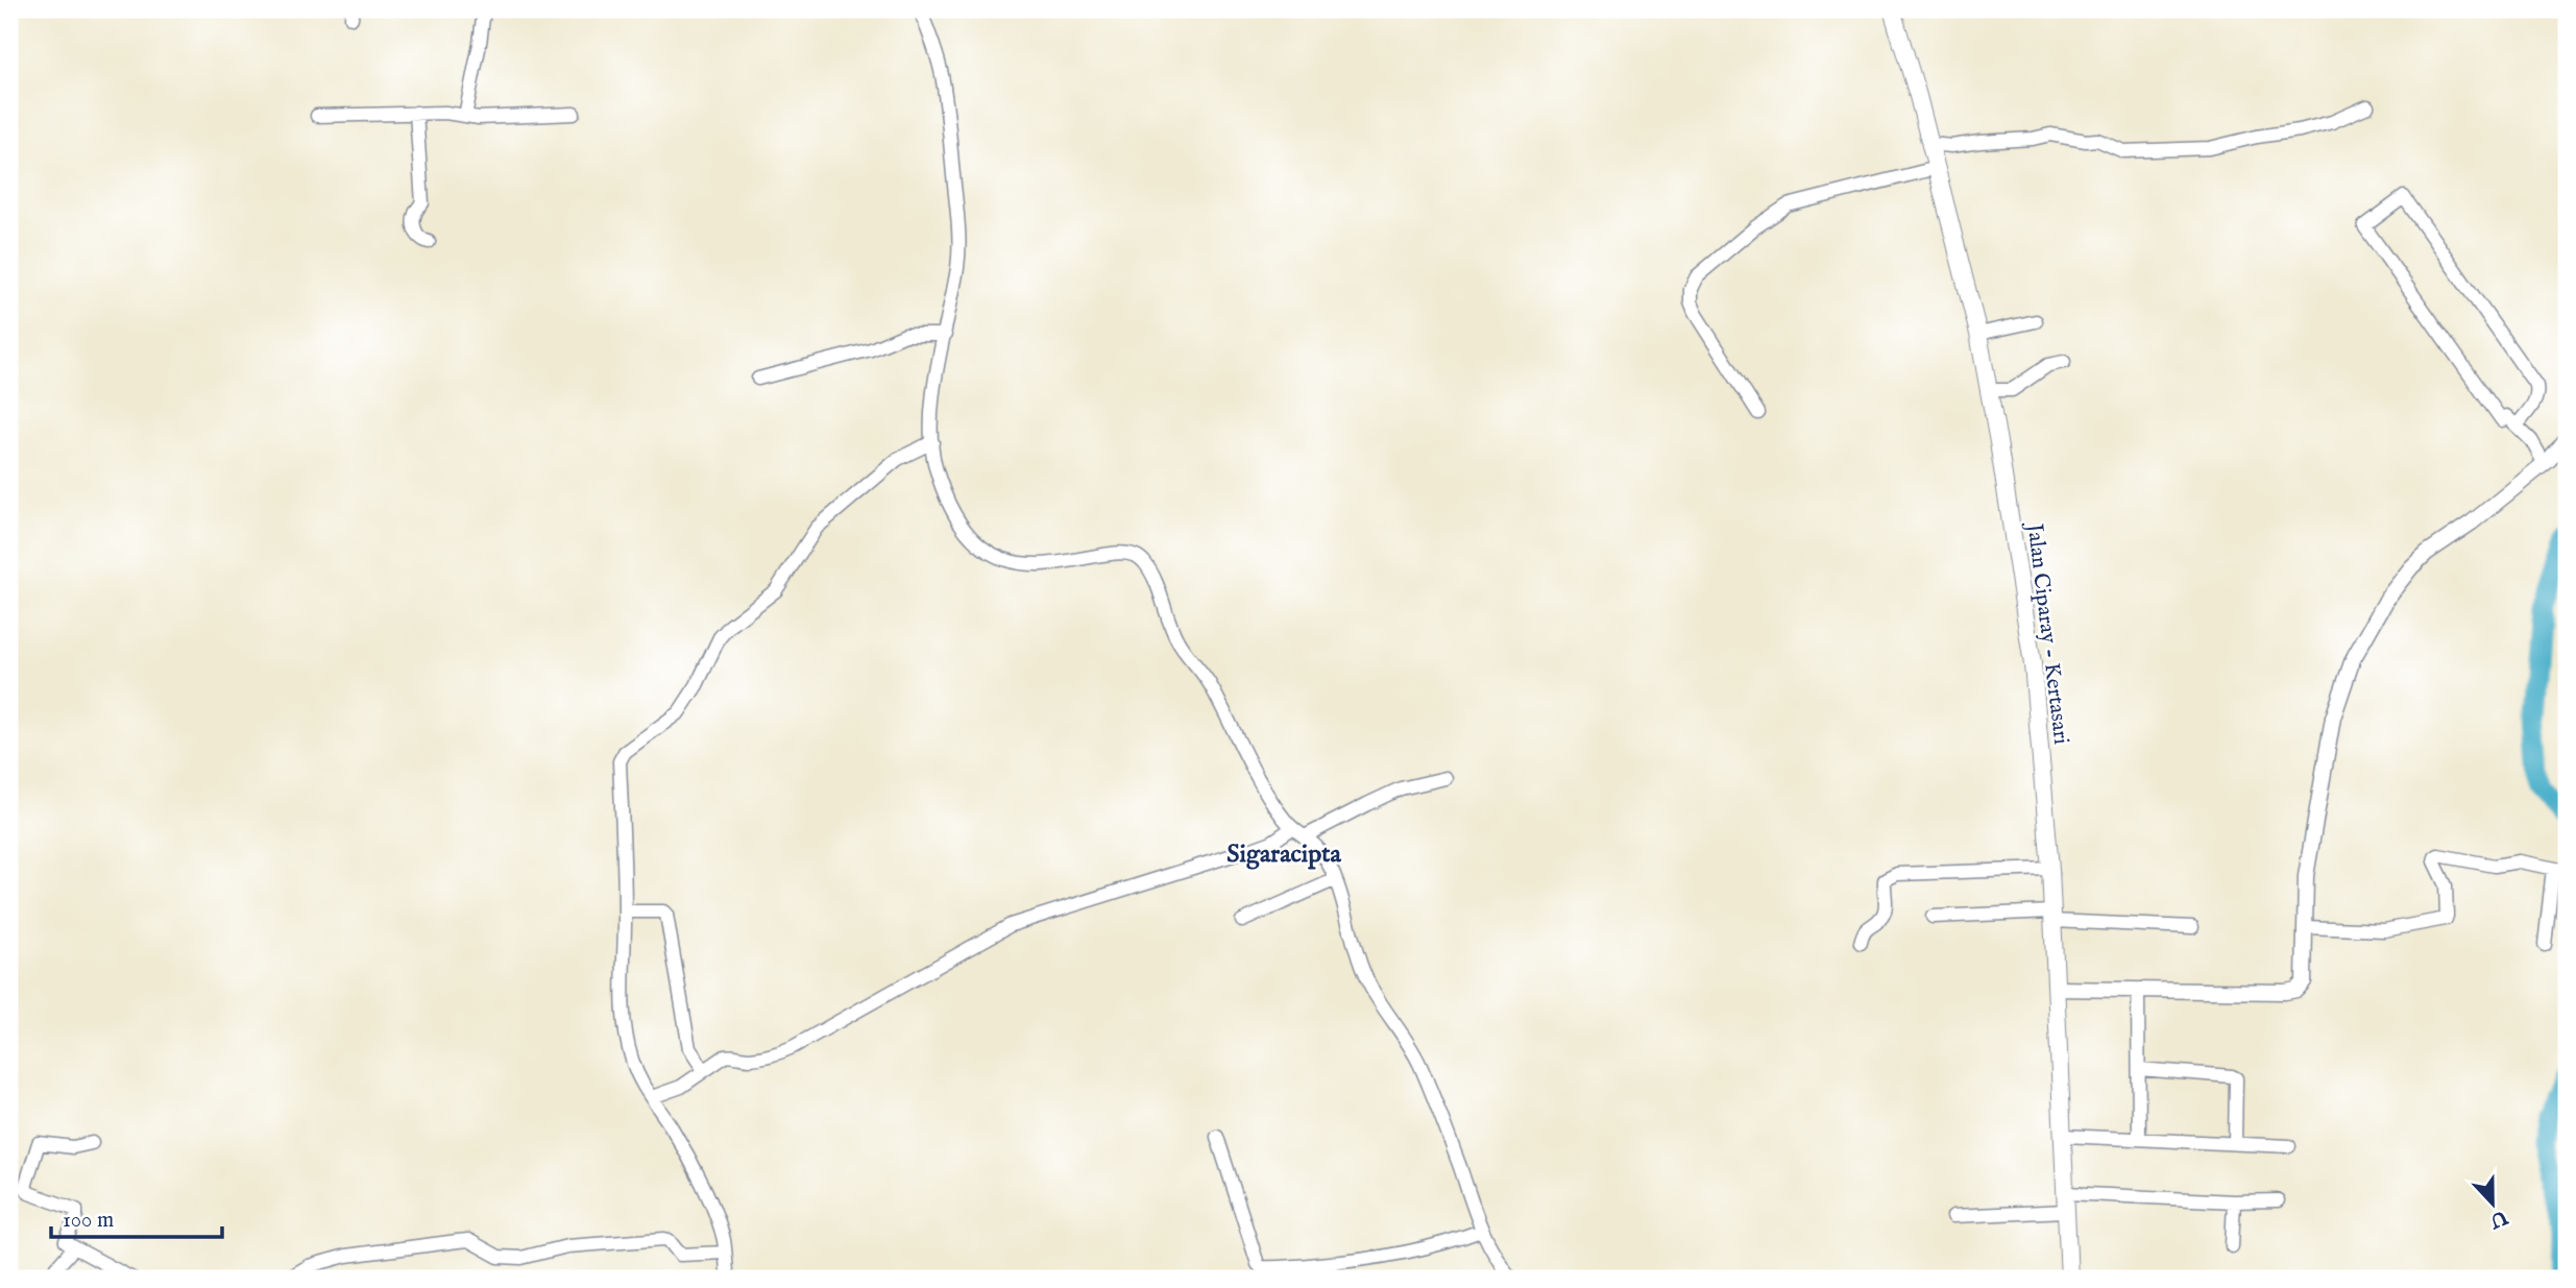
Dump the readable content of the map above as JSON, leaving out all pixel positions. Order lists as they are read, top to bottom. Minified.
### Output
{"streets":{"main road":["Jalan Ciparay - Kertasari"]},"districts":["Sigaracipta"],"scale_bar":"100 m","north":"bottom"}
